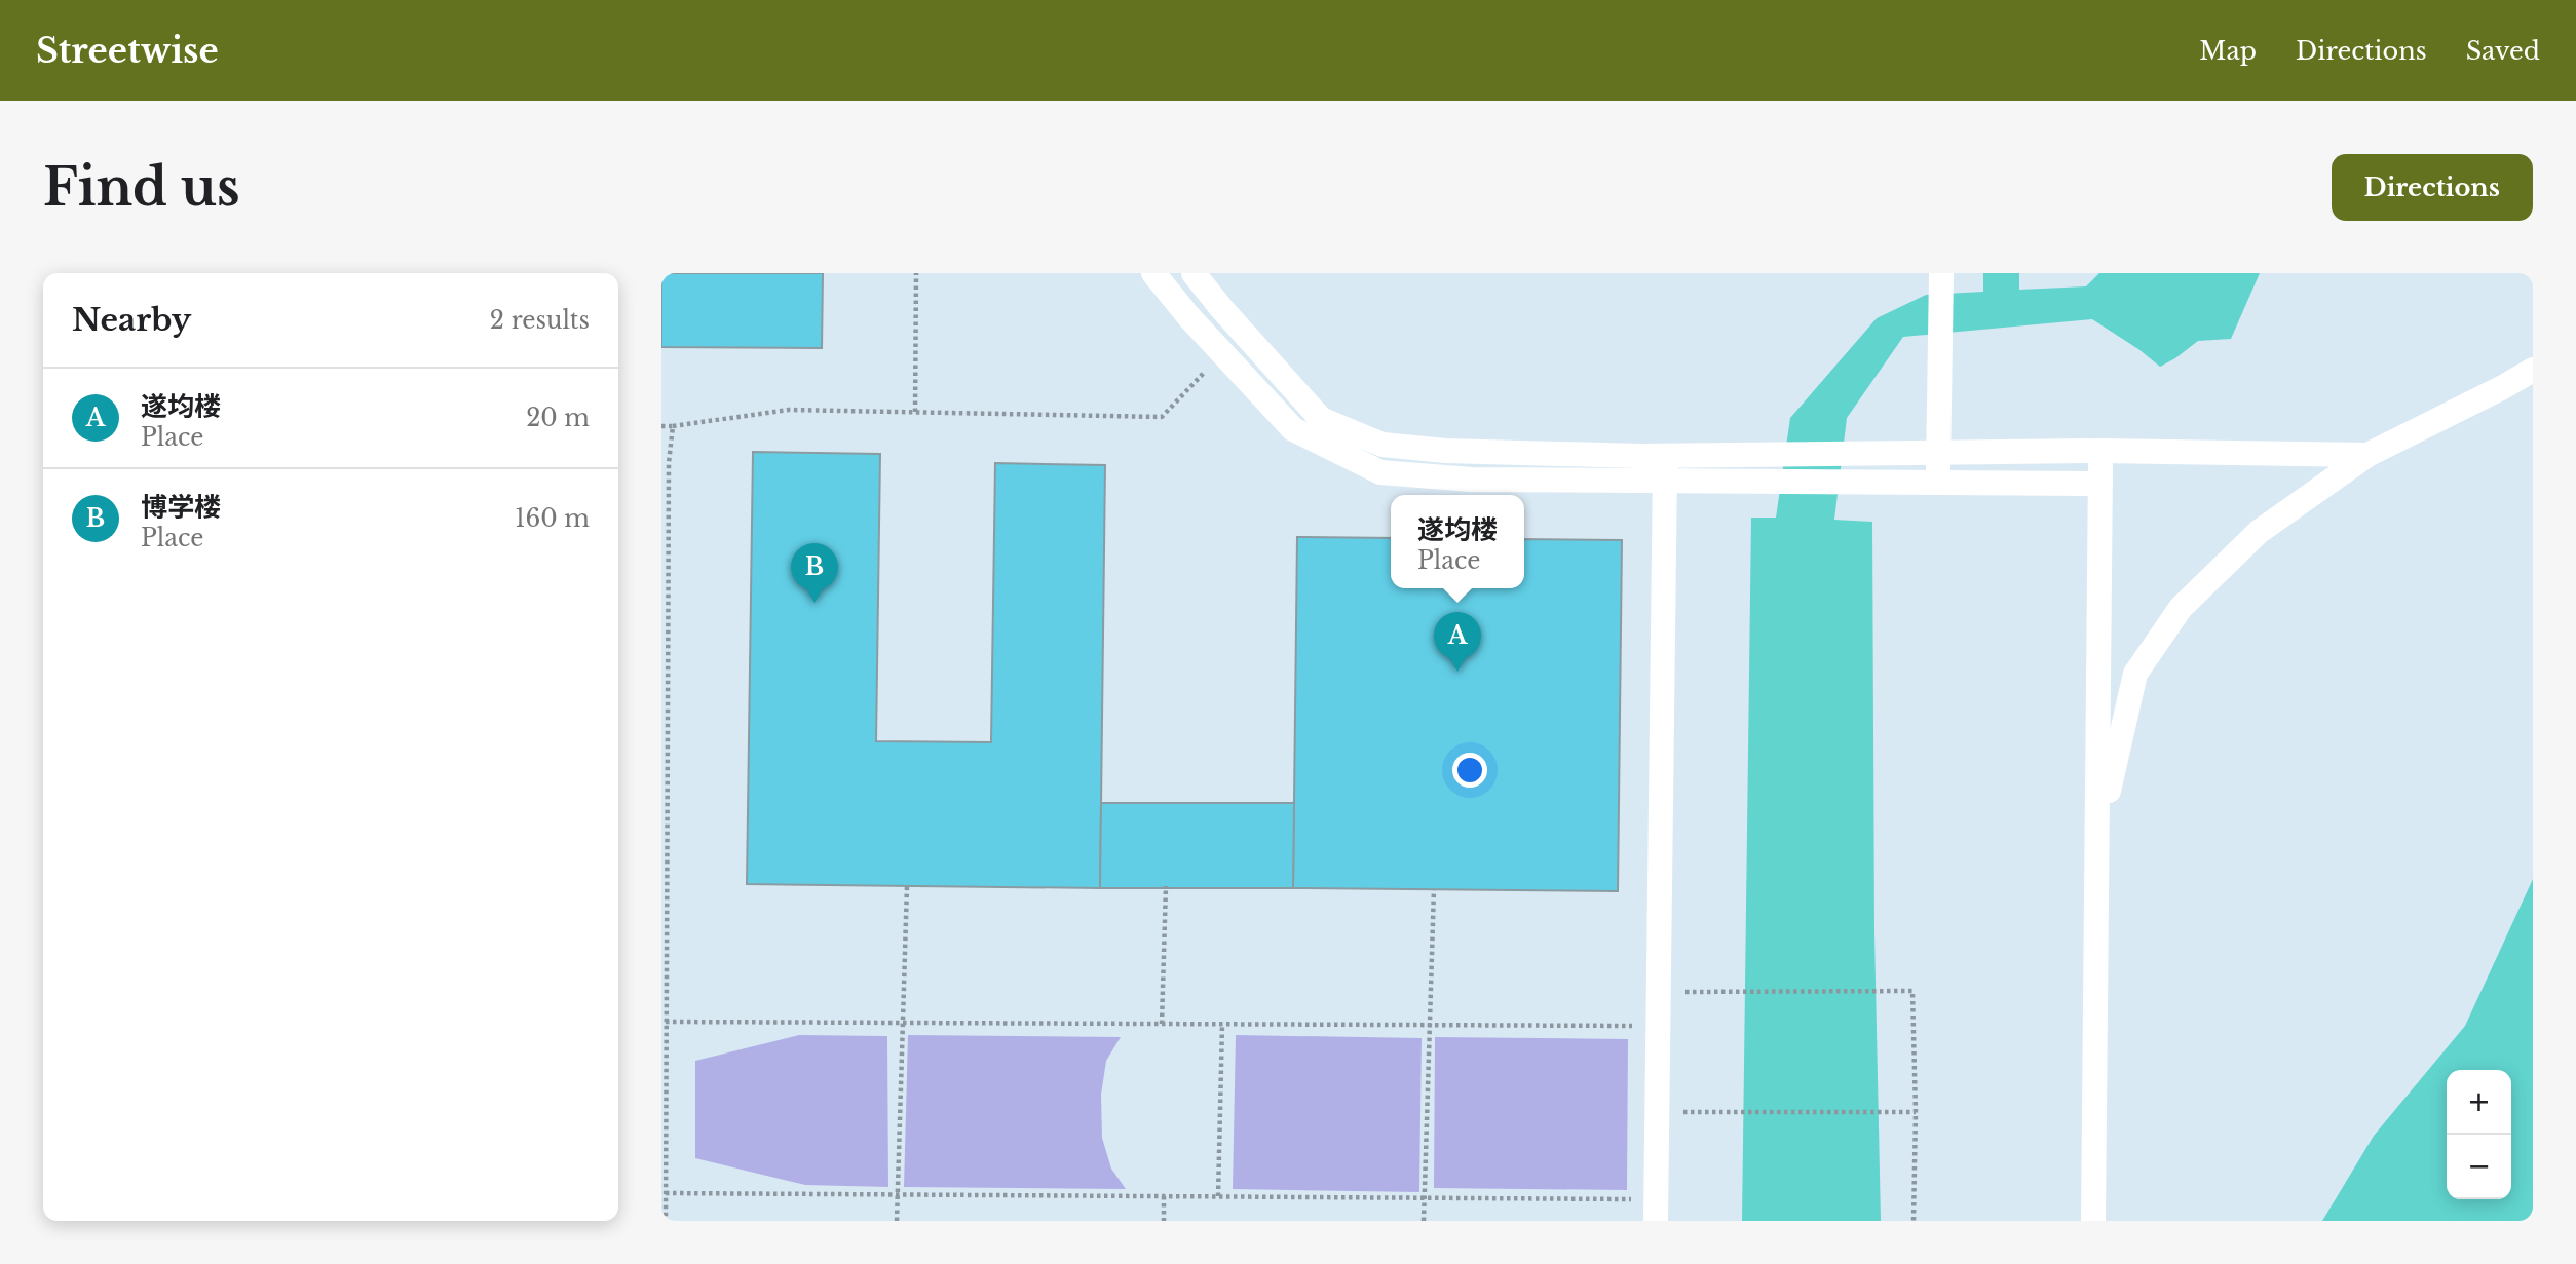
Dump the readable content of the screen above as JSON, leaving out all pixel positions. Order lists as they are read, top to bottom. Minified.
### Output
{"page":{"header":"Streetwise","nav":["Map","Directions","Saved"],"buttons":"Directions","title":"Find us","heading":["Nearby","2 results"],"list":[{"mark":"A","name":"遂均楼","note":"Place","value":"20 m"},{"mark":"B","name":"博学楼","note":"Place","value":"160 m"}],"popup":["遂均楼","Place"],"pins":["B","A"],"map_buttons":["+","−"]}}
